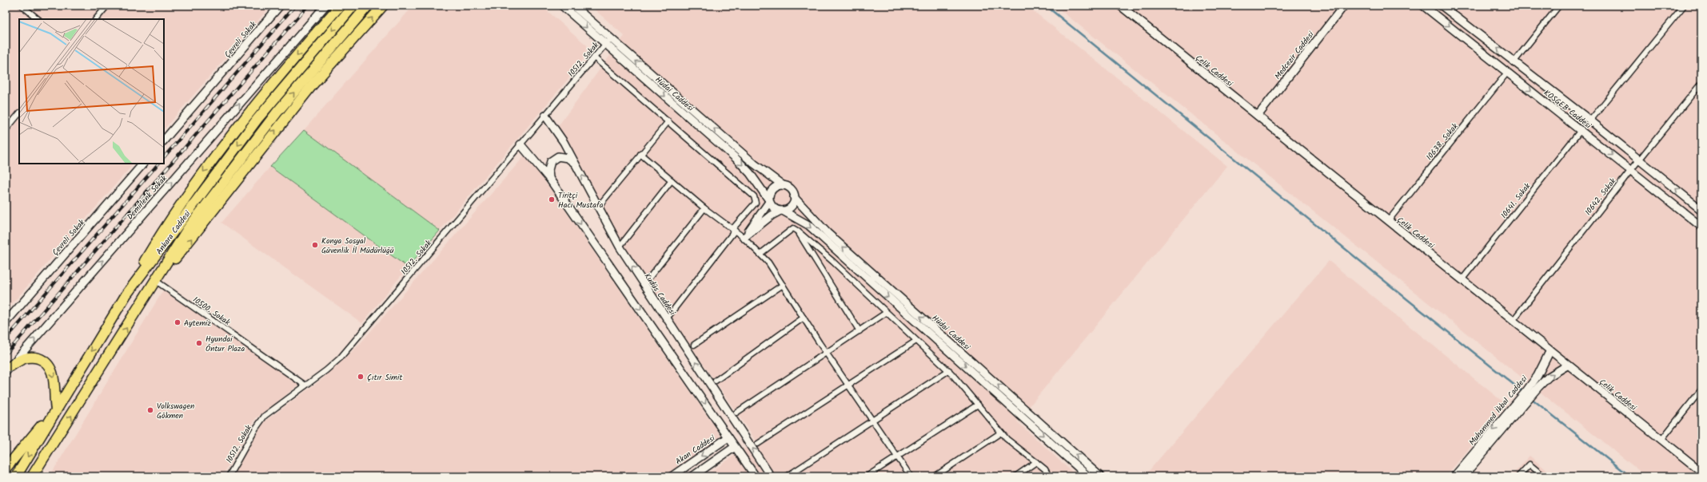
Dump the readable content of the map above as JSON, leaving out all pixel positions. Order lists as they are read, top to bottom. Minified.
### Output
{"streets":{"highway":["Ankara Caddesi"],"street":["Çevreli Sokak","Medcezir Caddesi","10512. Sokak","Çelik Caddesi","Hüdai Caddesi","KOSGEB Caddesi","10638. Sokak","10642. Sokak","Demirlenk Sokak","10641. Sokak","Kudüs Caddesi","10500. Sokak","Muhammed İkbal Caddesi","Akan Caddesi"]},"crossings":[["Medcezir Caddesi","Çelik Caddesi"],["10512. Sokak","Hüdai Caddesi"],["10512. Sokak","Kudüs Caddesi"],["10512. Sokak","10500. Sokak"],["Çelik Caddesi","10638. Sokak"],["Çelik Caddesi","10642. Sokak"],["Çelik Caddesi","10641. Sokak"],["Çelik Caddesi","Muhammed İkbal Caddesi"],["KOSGEB Caddesi","10638. Sokak"],["KOSGEB Caddesi","10642. Sokak"],["KOSGEB Caddesi","10641. Sokak"],["Ankara Caddesi","10500. Sokak"]],"one_way":["Demirlenk Sokak"],"places":["Tiritçi Hacı Mustafa","Konya Sosyal Güvenlik İl Müdürlüğü","Aytemiz","Hyundai Öntur Plaza","Çıtır Simit","Volkswagen Gökmen"]}
